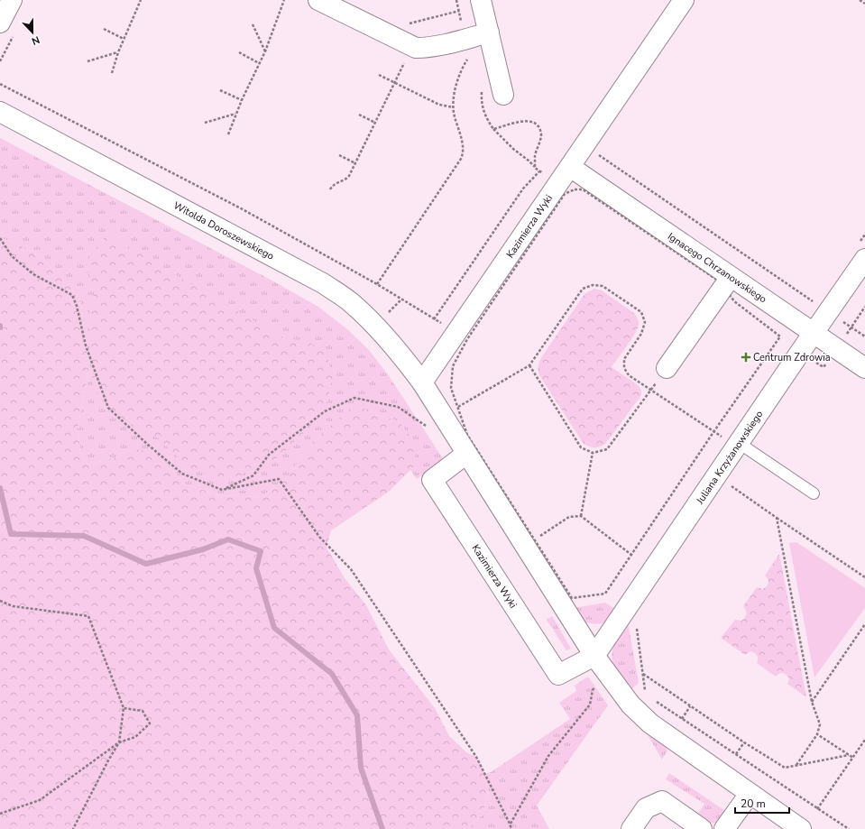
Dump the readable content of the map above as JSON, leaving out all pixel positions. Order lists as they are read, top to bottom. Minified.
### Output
{"streets":{"street":["Kazimierza Wyki","Witolda Doroszewskiego","Ignacego Chrzanowskiego","Juliana Krzyżanowskiego"]},"crossings":[["Kazimierza Wyki","Witolda Doroszewskiego"],["Kazimierza Wyki","Ignacego Chrzanowskiego"],["Kazimierza Wyki","Juliana Krzyżanowskiego"],["Ignacego Chrzanowskiego","Juliana Krzyżanowskiego"]],"places":{"health":["Centrum Zdrowia"]},"scale_bar":"20 m","north":"bottom"}
